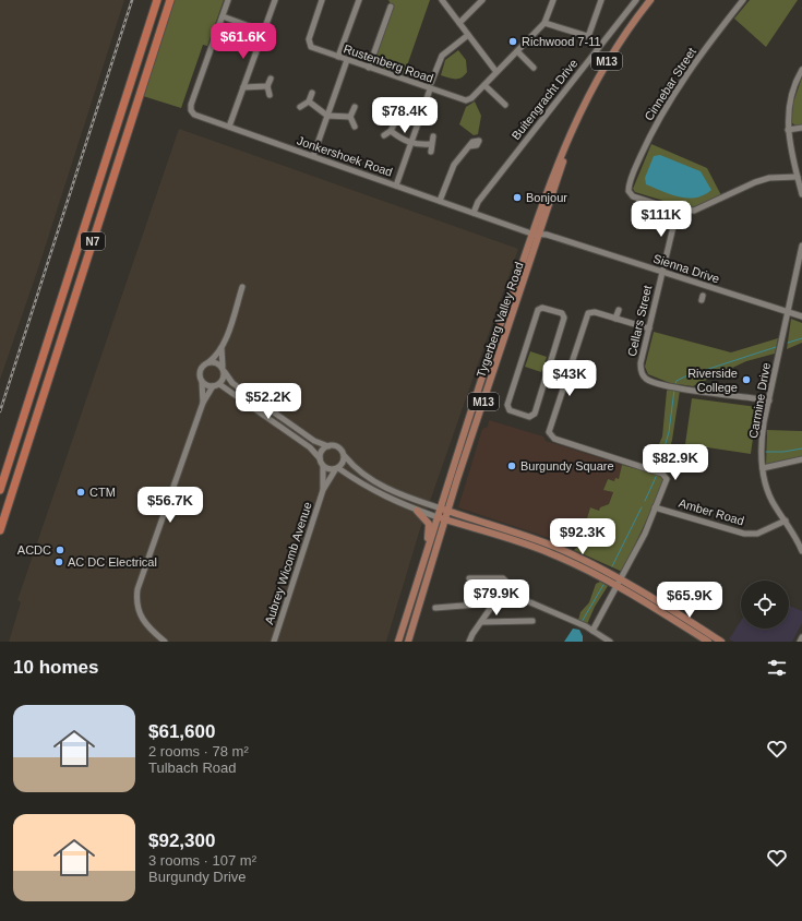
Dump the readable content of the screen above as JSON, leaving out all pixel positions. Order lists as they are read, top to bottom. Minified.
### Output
{"streets":{"highway":["N7"],"main road":["M13","Tygerberg Valley Road"],"street":["Rustenberg Road","Cinnebar Street","Buitengracht Drive","Jonkershoek Road","Sienna Drive","Cellars Street","Carmine Drive","Amber Road","Aubrey Wicomb Avenue"]},"crossings":[["Cinnebar Street","Cellars Street"],["Buitengracht Drive","Jonkershoek Road"],["Jonkershoek Road","Sienna Drive"],["Jonkershoek Road","Tygerberg Valley Road"],["Sienna Drive","Tygerberg Valley Road"],["Sienna Drive","Cellars Street"],["Sienna Drive","Carmine Drive"],["Cellars Street","Carmine Drive"],["Carmine Drive","Amber Road"]],"places":["Richwood 7-11","Bonjour","Riverside College","Burgundy Square","CTM","ACDC","AC DC Electrical"],"page":{"price":["$61.6K","$78.4K","$111K","$43K","$52.2K","$82.9K","$56.7K","$92.3K","$79.9K","$65.9K"],"heading":"10 homes","list":[{"name":"$61,600","note":"2 rooms · 78 m² · Tulbach Road"},{"name":"$92,300","note":"3 rooms · 107 m² · Burgundy Drive"}]}}
